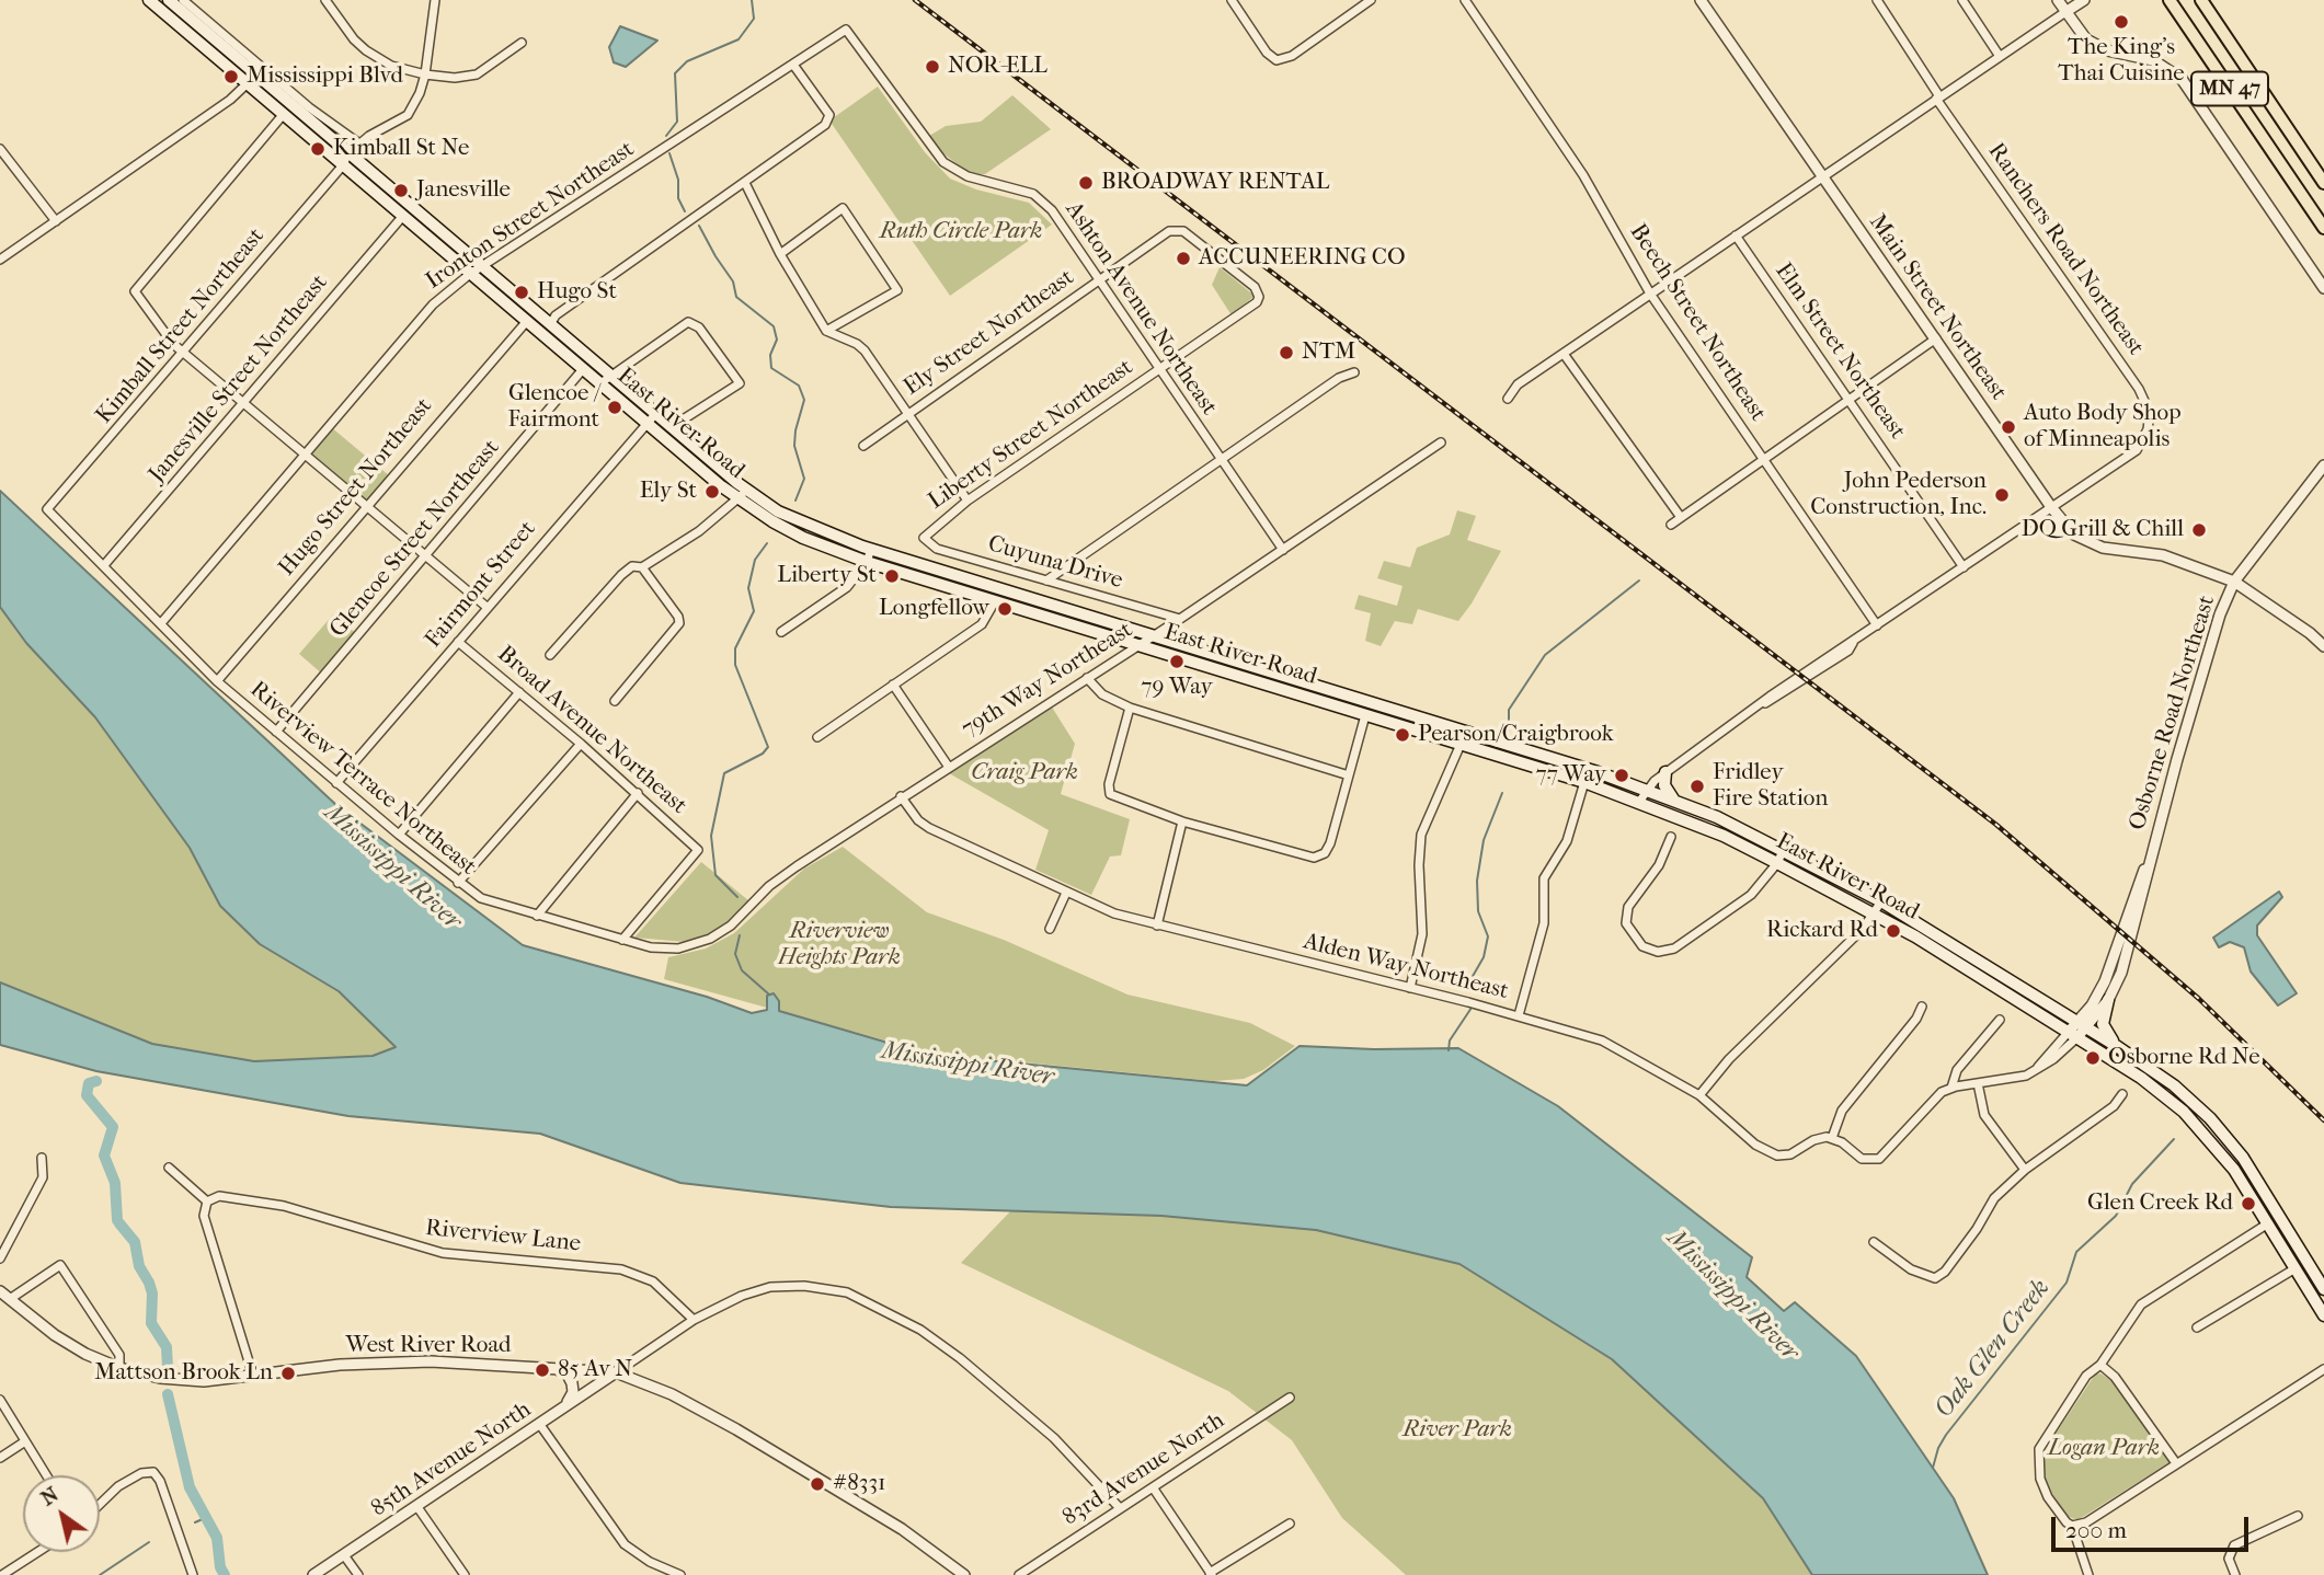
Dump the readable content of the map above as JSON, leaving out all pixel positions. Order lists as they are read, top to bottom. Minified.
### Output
{"streets":{"main road":["MN 47","East River Road"],"street":["Ironton Street Northeast","Ranchers Road Northeast","Main Street Northeast","Ashton Avenue Northeast","Beech Street Northeast","Kimball Street Northeast","Ely Street Northeast","Elm Street Northeast","Janesville Street Northeast","Liberty Street Northeast","Hugo Street Northeast","Glencoe Street Northeast","Cuyuna Drive","Fairmont Street","79th Way Northeast","Osborne Road Northeast","Broad Avenue Northeast","Riverview Terrace Northeast","Alden Way Northeast","Riverview Lane","West River Road","85th Avenue North","83rd Avenue North"]},"crossings":[["Ironton Street Northeast","Ashton Avenue Northeast"],["Ironton Street Northeast","East River Road"],["Ironton Street Northeast","Riverview Terrace Northeast"],["Ranchers Road Northeast","Main Street Northeast"],["Main Street Northeast","Osborne Road Northeast"],["Ashton Avenue Northeast","Ely Street Northeast"],["Ashton Avenue Northeast","Liberty Street Northeast"],["Ashton Avenue Northeast","79th Way Northeast"],["Kimball Street Northeast","East River Road"],["Kimball Street Northeast","Riverview Terrace Northeast"],["Ely Street Northeast","Liberty Street Northeast"],["Janesville Street Northeast","East River Road"],["Janesville Street Northeast","Riverview Terrace Northeast"],["East River Road","Hugo Street Northeast"],["East River Road","Glencoe Street Northeast"],["East River Road","Fairmont Street"],["East River Road","79th Way Northeast"],["East River Road","Osborne Road Northeast"],["Liberty Street Northeast","Cuyuna Drive"],["Hugo Street Northeast","Riverview Terrace Northeast"],["Glencoe Street Northeast","Riverview Terrace Northeast"],["Cuyuna Drive","79th Way Northeast"],["Fairmont Street","Broad Avenue Northeast"],["Fairmont Street","Riverview Terrace Northeast"],["79th Way Northeast","Riverview Terrace Northeast"],["79th Way Northeast","Alden Way Northeast"],["Broad Avenue Northeast","Riverview Terrace Northeast"],["Riverview Lane","85th Avenue North"],["West River Road","85th Avenue North"],["85th Avenue North","83rd Avenue North"]],"water":["Mississippi River","Oak Glen Creek"],"parks":["Ruth Circle Park","Craig Park","Riverview Heights Park","River Park","Logan Park"],"places":["The King's Thai Cuisine","NOR-ELL","Mississippi Blvd","Kimball St Ne","BROADWAY RENTAL","Janesville","ACCUNEERING CO","Hugo St","NTM","Glencoe / Fairmont","Auto Body Shop of Minneapolis","Ely St","John Pederson Construction, Inc.","DQ Grill & Chill","Liberty St","Longfellow","79 Way","Pearson/Craigbrook","77 Way","Fridley Fire Station","Rickard Rd","Osborne Rd Ne","Glen Creek Rd","85 Av N","Mattson Brook Ln","#8331"],"scale_bar":"200 m","north":"top left"}
